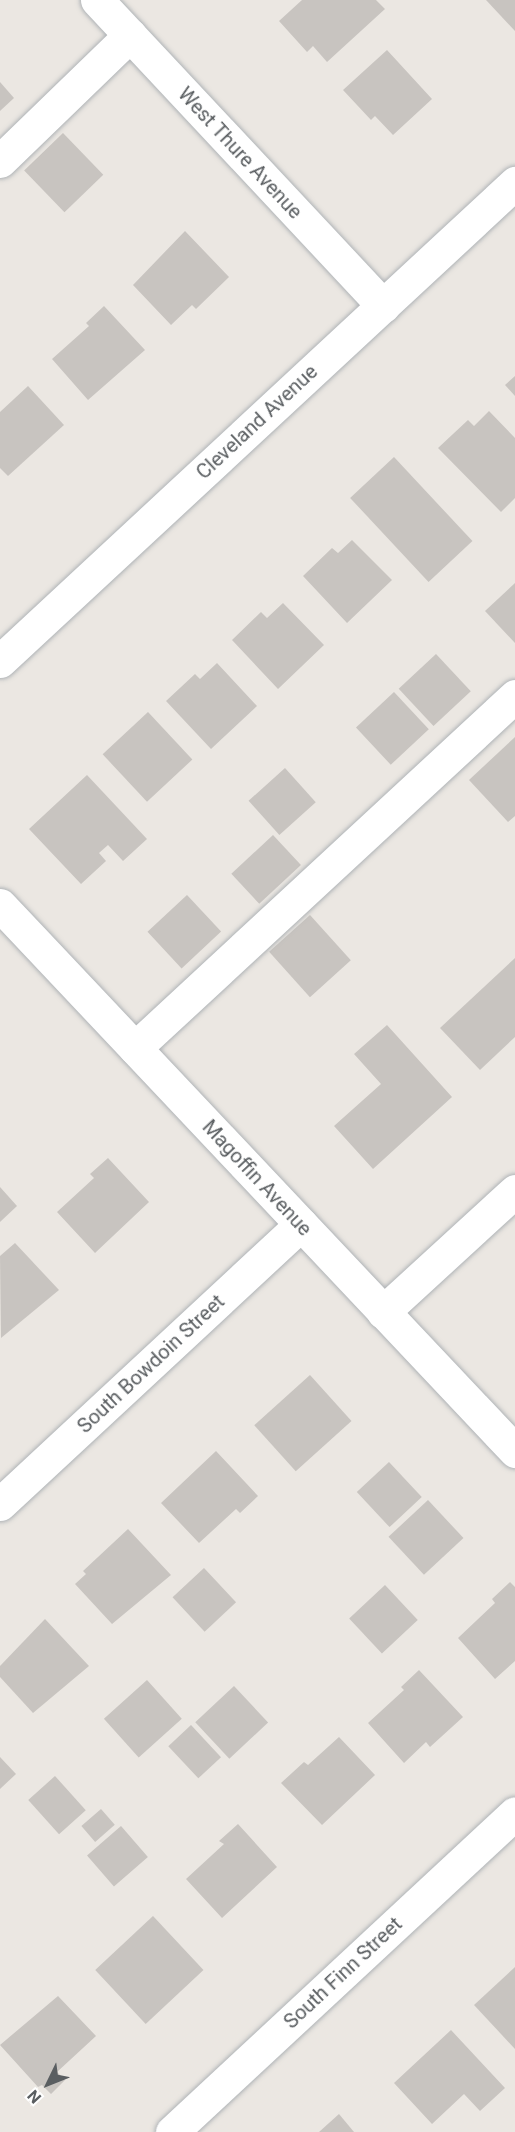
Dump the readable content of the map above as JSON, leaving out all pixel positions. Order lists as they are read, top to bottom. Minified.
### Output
{"streets":{"street":["West Thure Avenue","Cleveland Avenue","Magoffin Avenue","South Bowdoin Street","South Finn Street"]},"crossings":[["West Thure Avenue","Cleveland Avenue"],["Magoffin Avenue","South Bowdoin Street"]],"north":"bottom left"}
